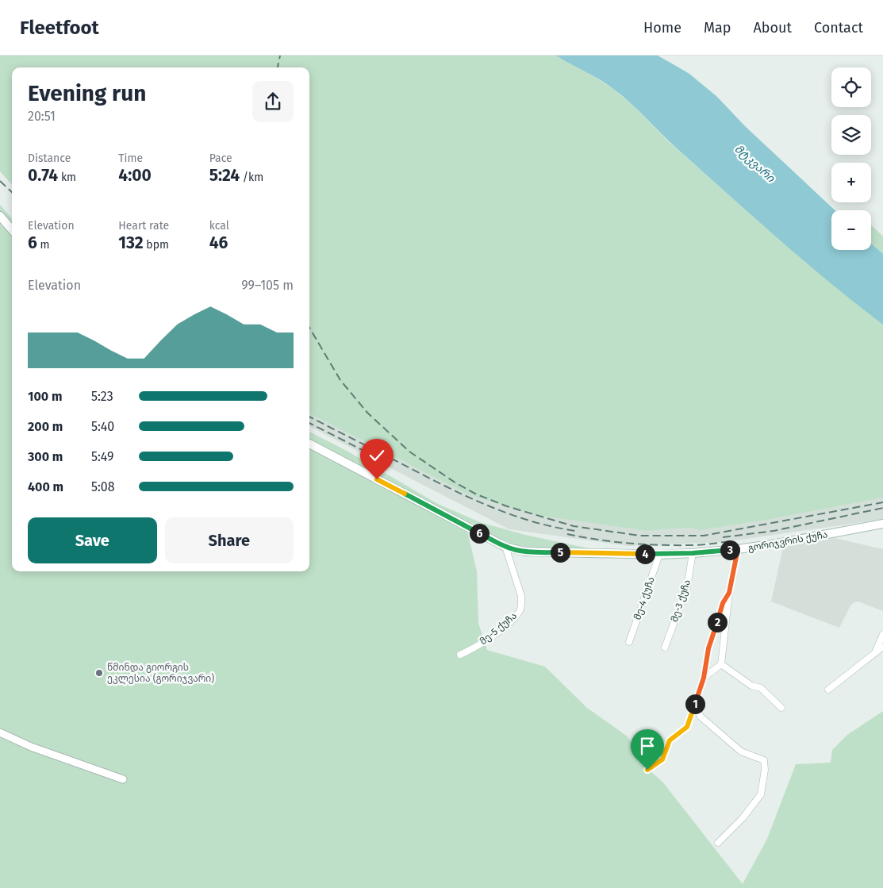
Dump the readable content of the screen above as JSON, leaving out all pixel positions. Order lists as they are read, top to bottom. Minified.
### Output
{"streets":{"main road":["გორიჯვრის ქუჩა"],"street":["მე-4 ქუჩა","მე-3 ქუჩა","მე-5 ქუჩა"]},"crossings":[["გორიჯვრის ქუჩა","მე-4 ქუჩა"],["გორიჯვრის ქუჩა","მე-3 ქუჩა"],["გორიჯვრის ქუჩა","მე-5 ქუჩა"]],"water":["მტკვარი"],"places":["წმინდა გიორგის ეკლესია (გორიჯვარი)"],"page":{"header":"Fleetfoot","nav":["Home","Map","About","Contact"],"map_buttons":["+","−"],"heading":["Evening run","20:51"],"stats":[["Distance","0.74 km"],["Time","4:00"],["Pace","5:24 /km"],["Elevation","6 m"],["Heart rate","132 bpm"],["kcal","46"]],"chart":["Elevation","99–105 m"],"list":[{"name":"100 m","note":"5:23"},{"name":"200 m","note":"5:40"},{"name":"300 m","note":"5:49"},{"name":"400 m","note":"5:08"}],"buttons":["Save","Share"],"pins":["6","3","5","4","2","1"]}}
